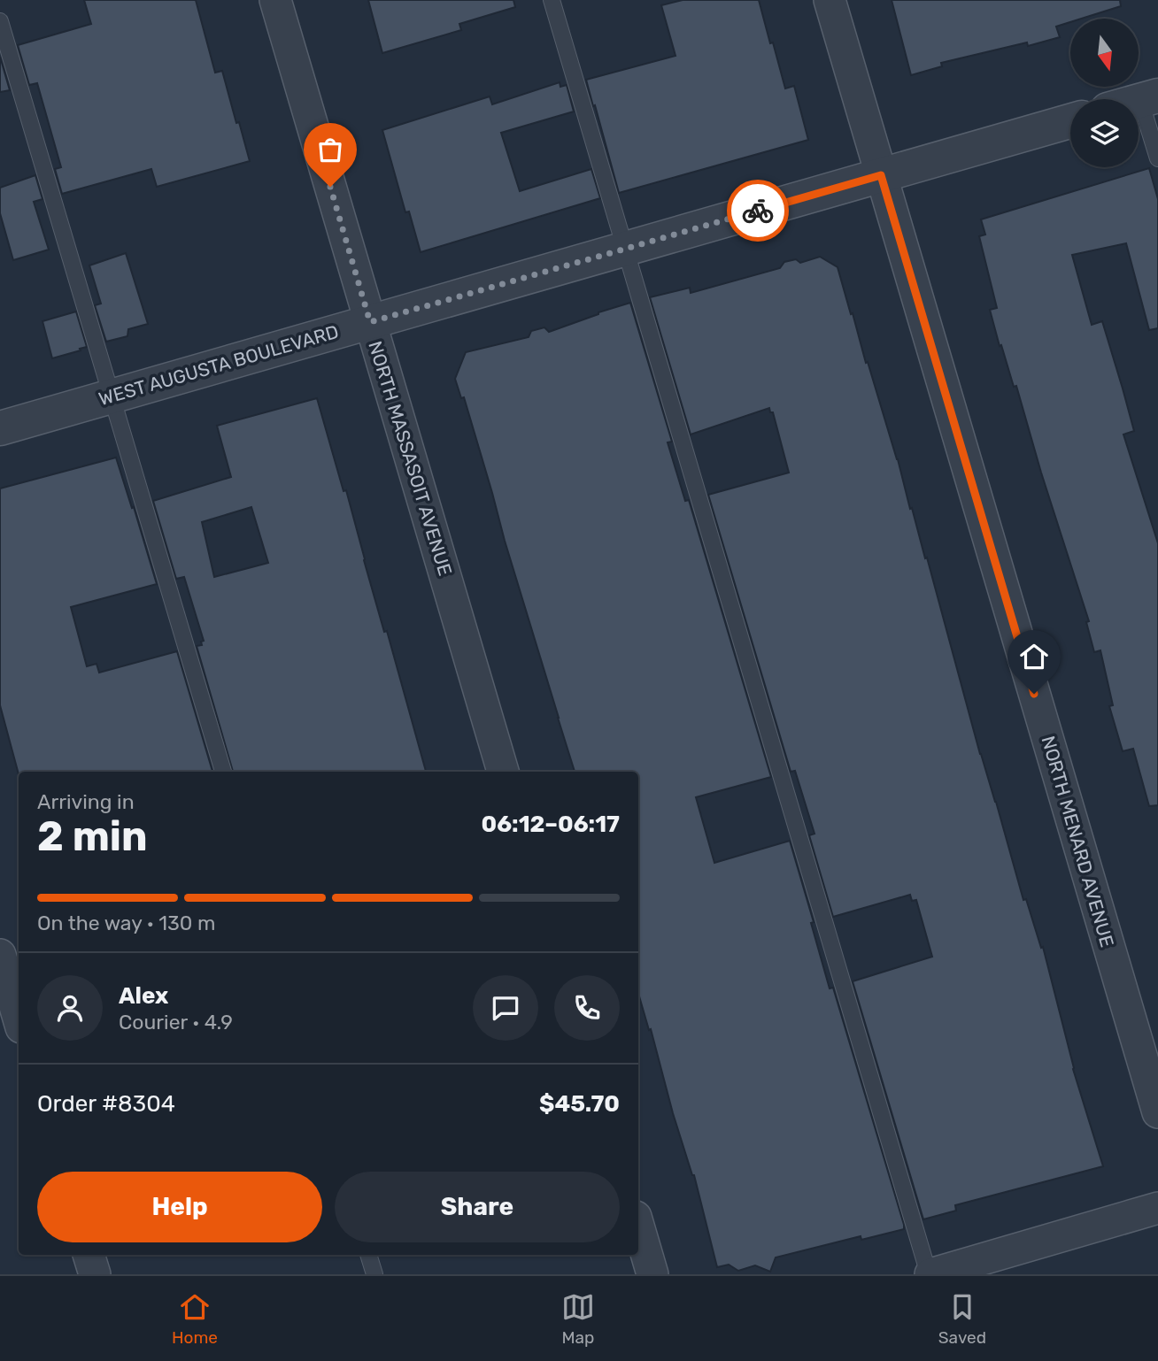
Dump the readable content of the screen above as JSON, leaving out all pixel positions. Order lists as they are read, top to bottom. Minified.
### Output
{"streets":{"street":["WEST AUGUSTA BOULEVARD","NORTH MASSASOIT AVENUE","NORTH MENARD AVENUE"]},"crossings":[["WEST AUGUSTA BOULEVARD","NORTH MASSASOIT AVENUE"],["WEST AUGUSTA BOULEVARD","NORTH MENARD AVENUE"]],"north":"bottom","page":{"heading":["2 min","Arriving in","06:12–06:17"],"panel":["Alex","Courier · 4.9","Order #8304","$45.70"],"bar":"On the way · 130 m","buttons":["Help","Share"],"tabs":["Home","Map","Saved"]}}
